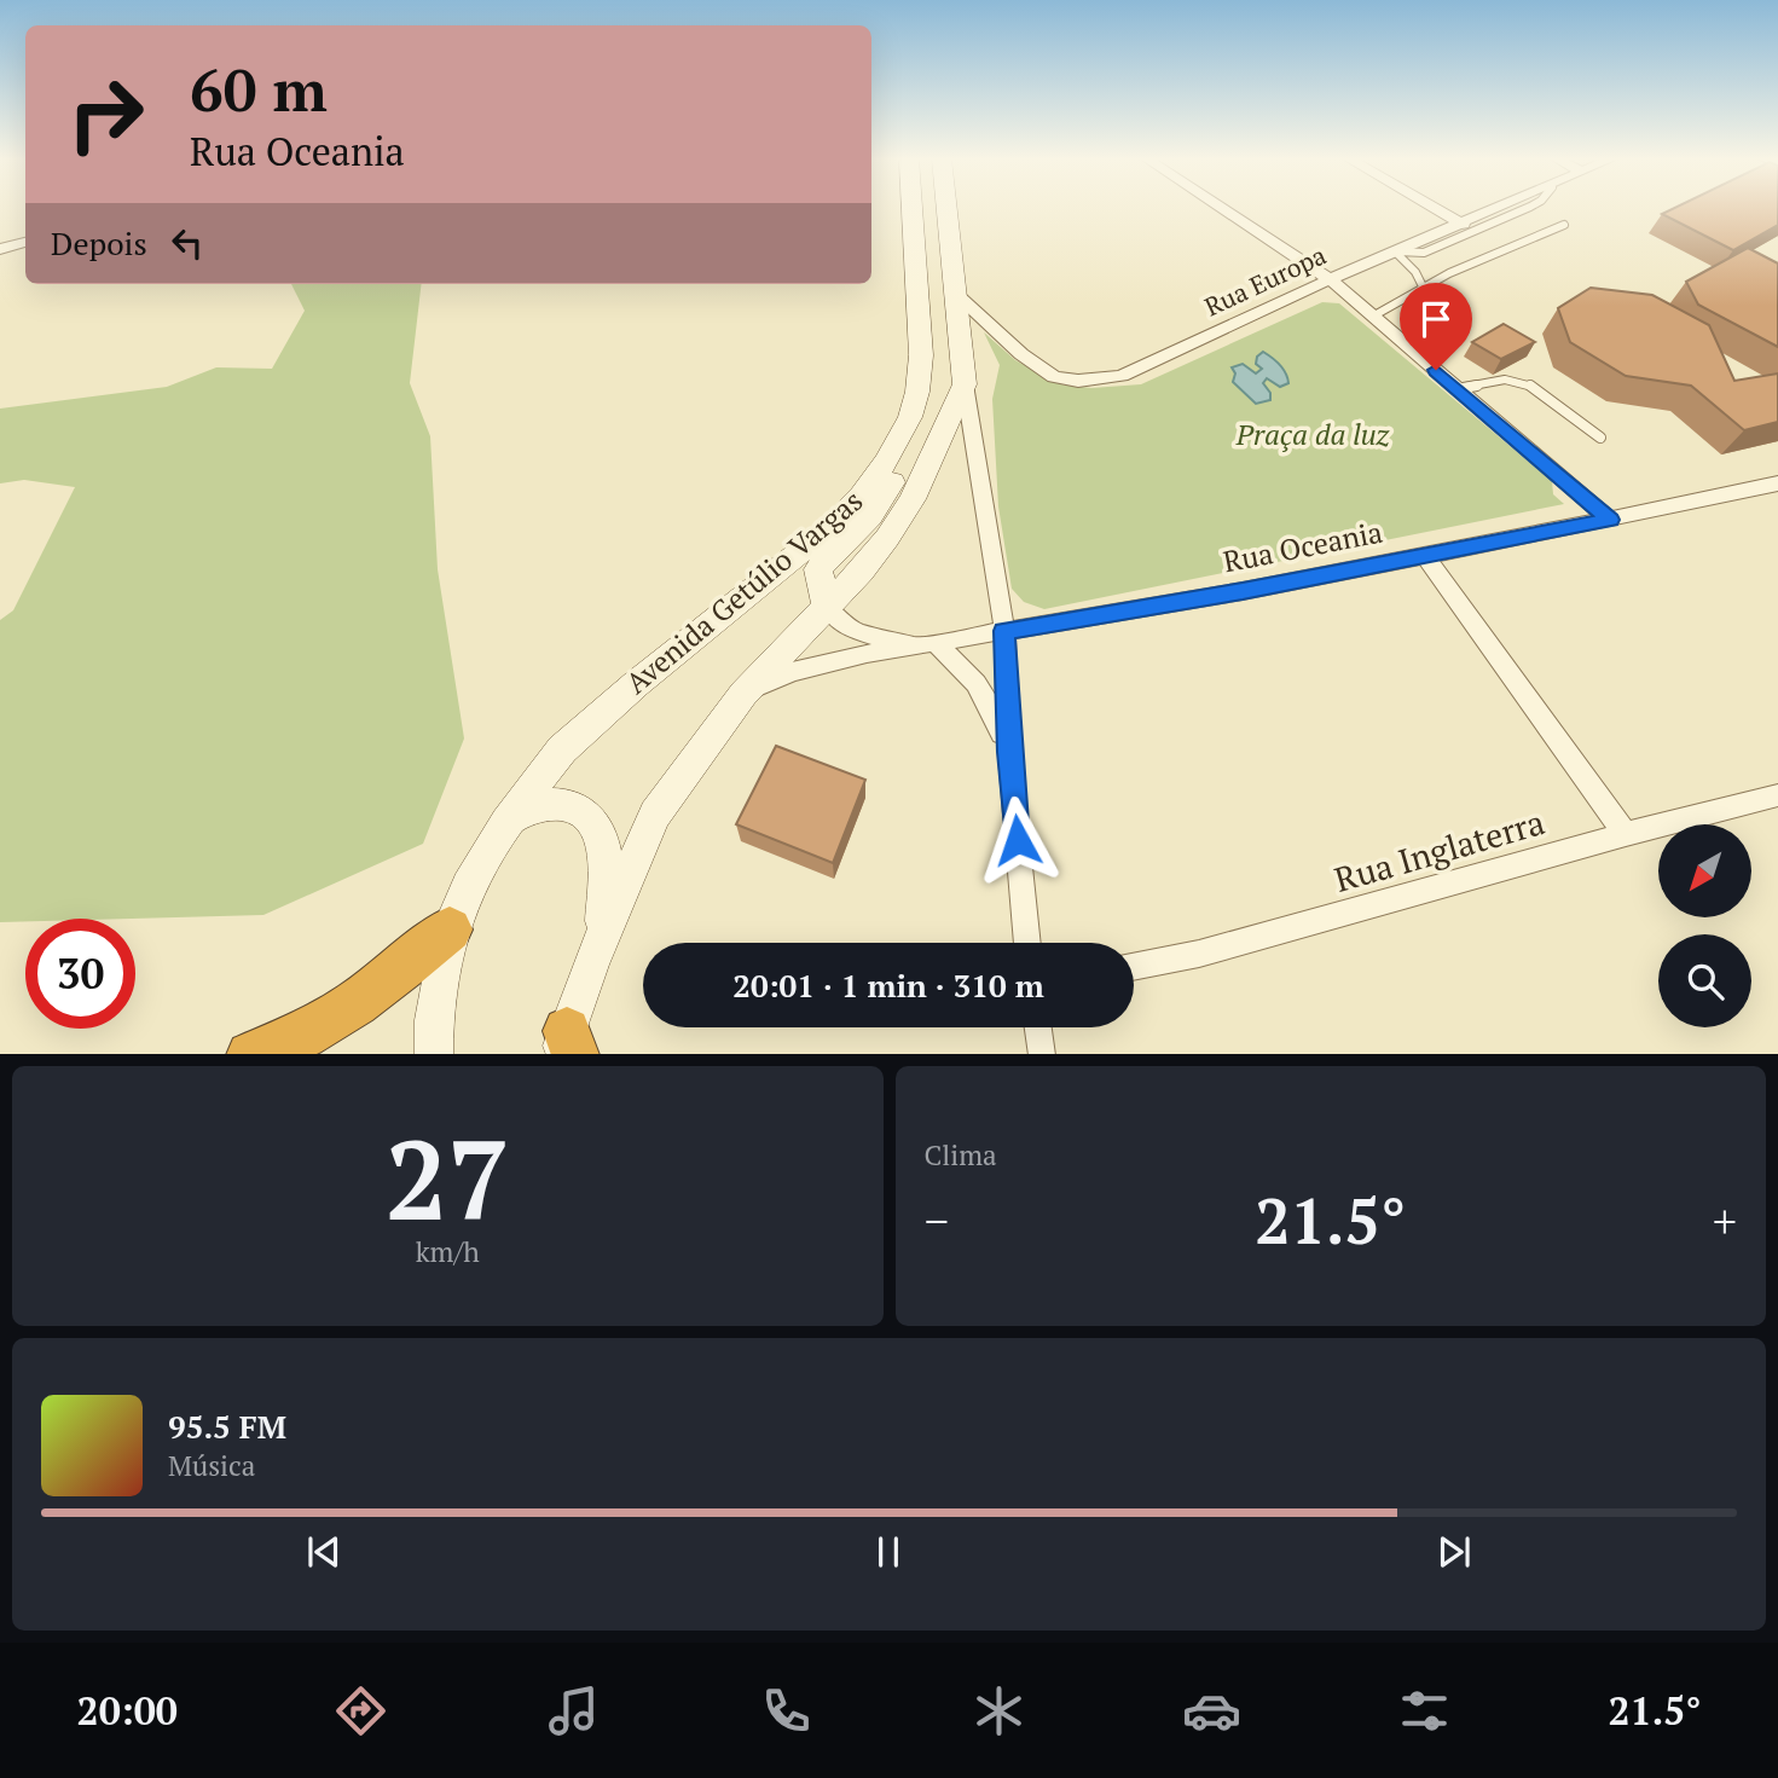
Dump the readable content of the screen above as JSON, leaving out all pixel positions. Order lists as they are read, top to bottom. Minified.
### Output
{"streets":{"main road":["Avenida Getúlio Vargas"],"street":["Rua Europa","Rua Oceania","Rua Inglaterra"]},"crossings":[["Rua Oceania","Avenida Getúlio Vargas"]],"parks":["Praça da luz"],"north":"bottom left","page":{"turn":["60 m","Rua Oceania"],"then":"Depois","limit":"30","trip":"20:01 · 1 min · 310 m","tile":[["27","km/h"],"Clima"],"heat":["−","21.5°","+"],"song":["95.5 FM","Música"],"tabs":["20:00","21.5°"]}}
